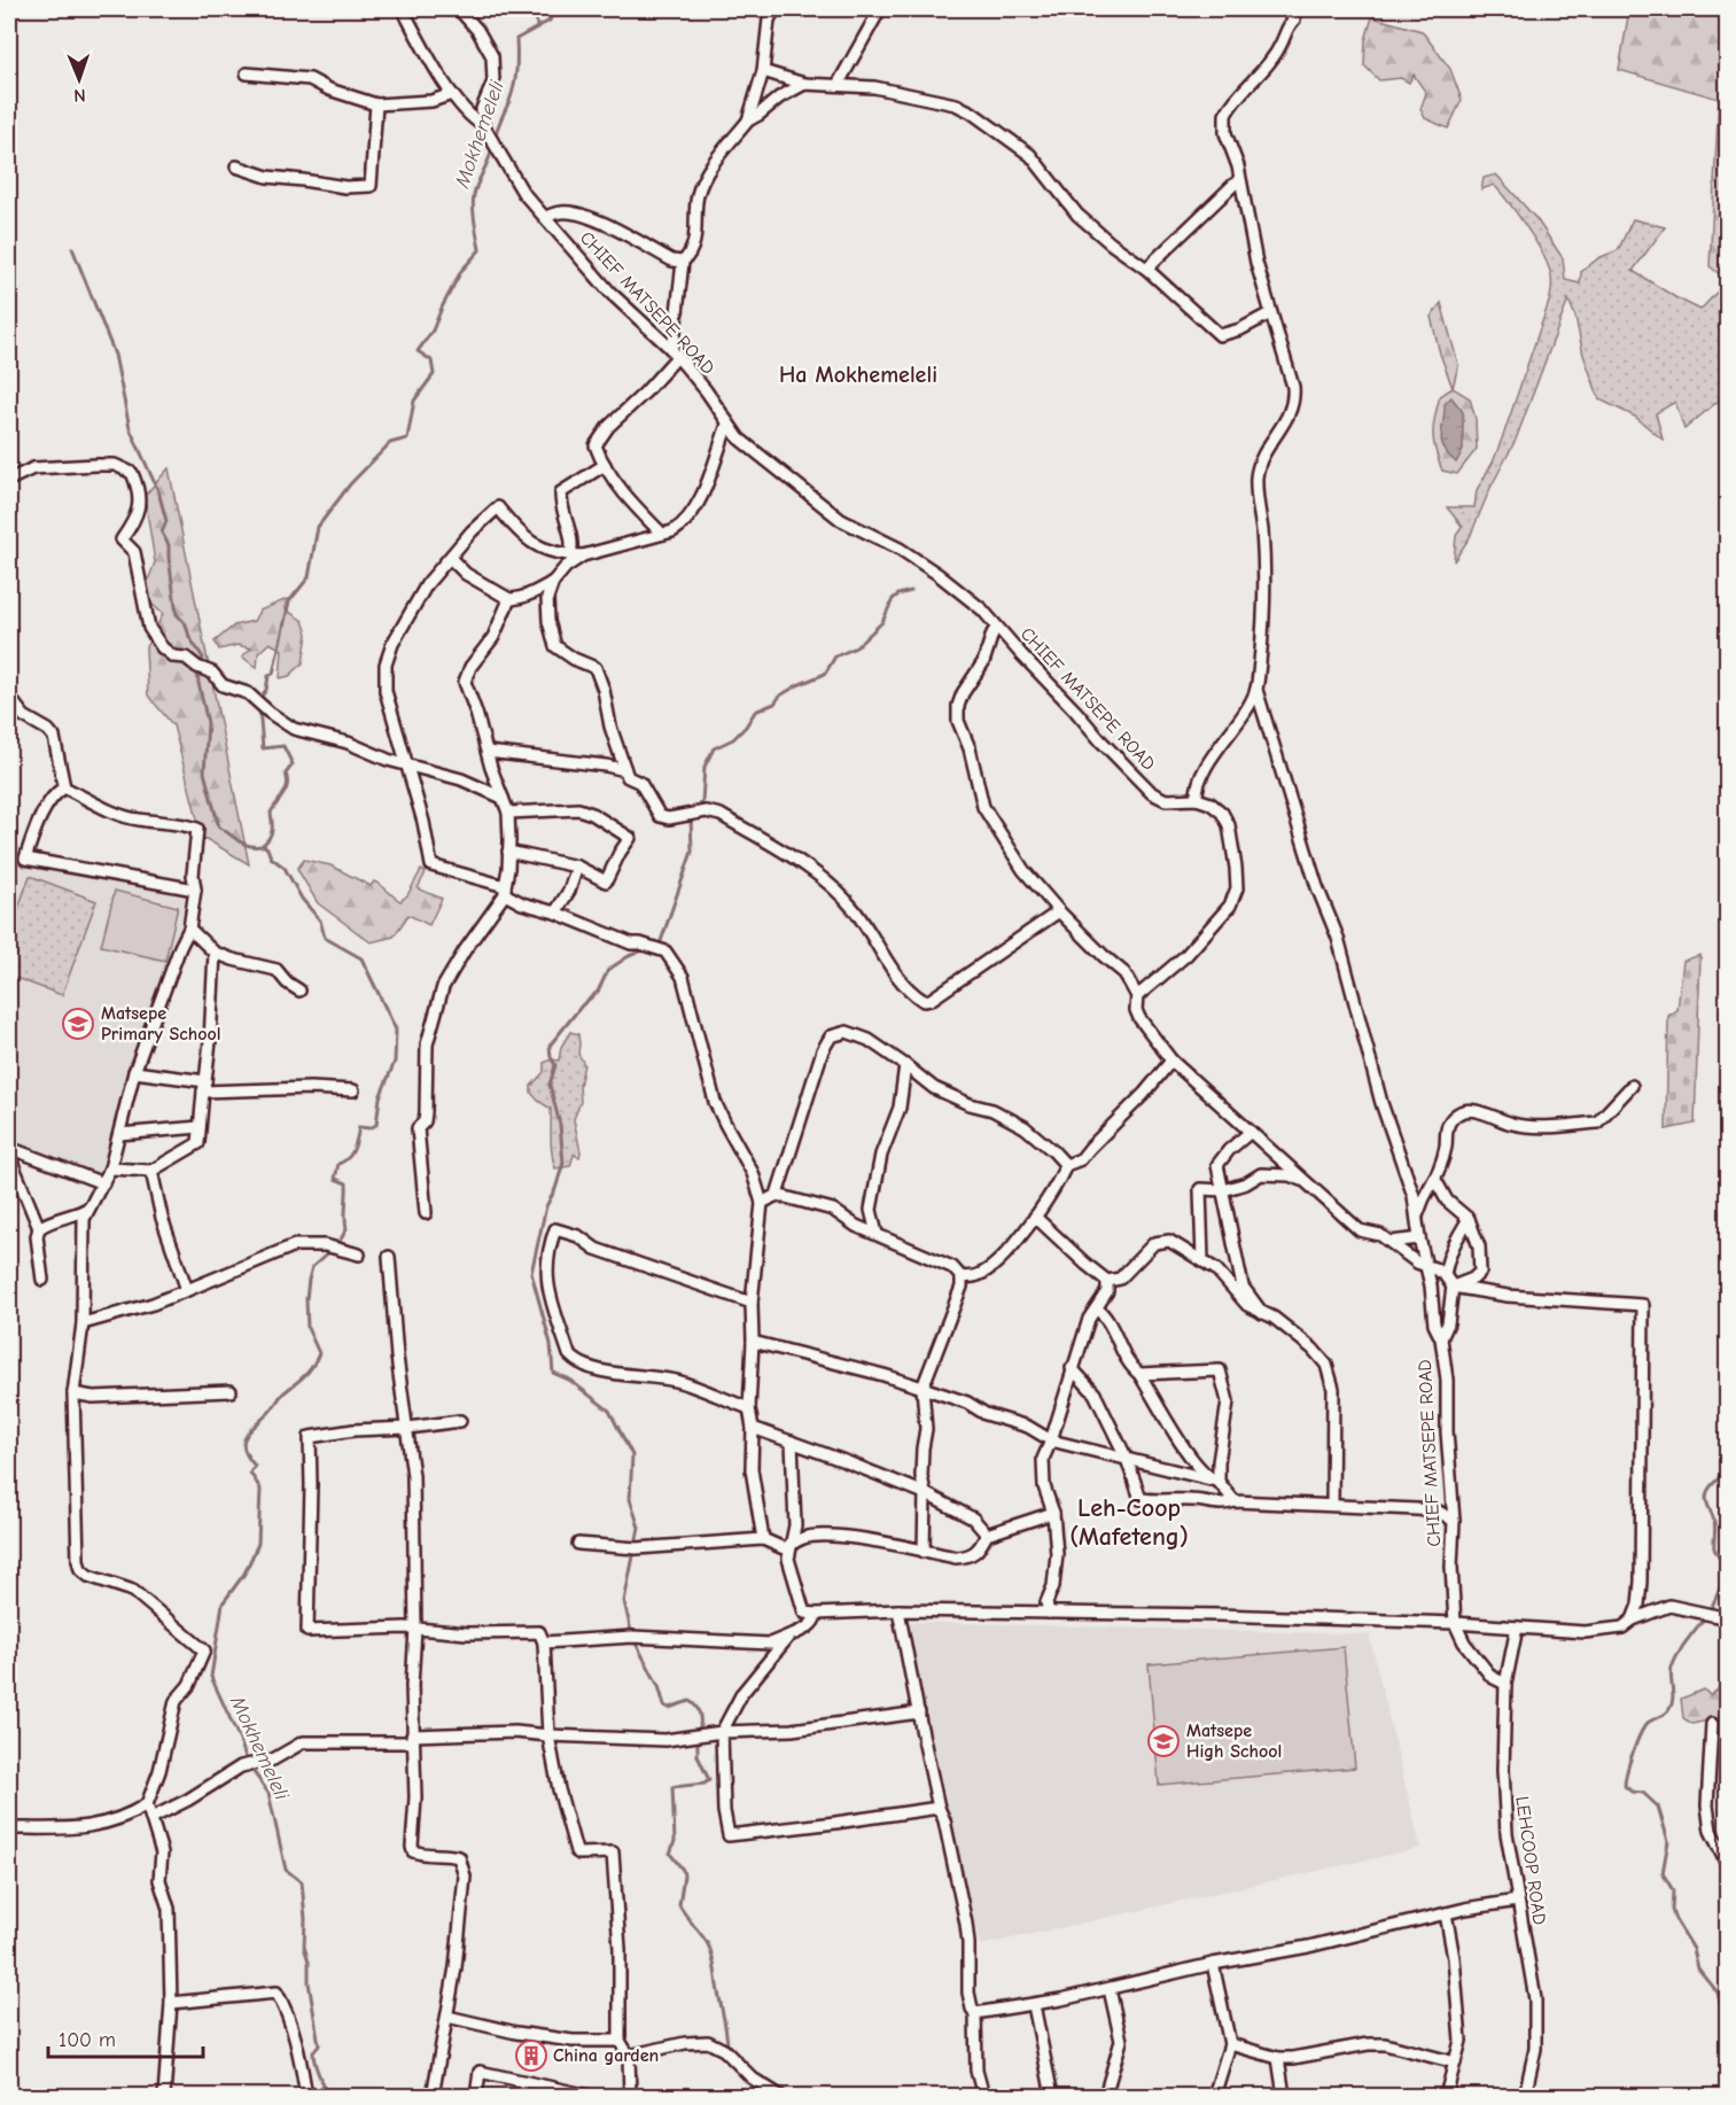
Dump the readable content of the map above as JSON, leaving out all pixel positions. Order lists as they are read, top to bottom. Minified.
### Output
{"streets":{"street":["CHIEF MATSEPE ROAD","LEHCOOP ROAD"]},"districts":["Ha Mokhemeleli","Leh-Coop (Mafeteng)"],"water":["Mokhemeleli"],"places":{"school or university":["Matsepe Primary School","Matsepe High School"],"building":["China garden"]},"scale_bar":"100 m","north":"bottom"}
